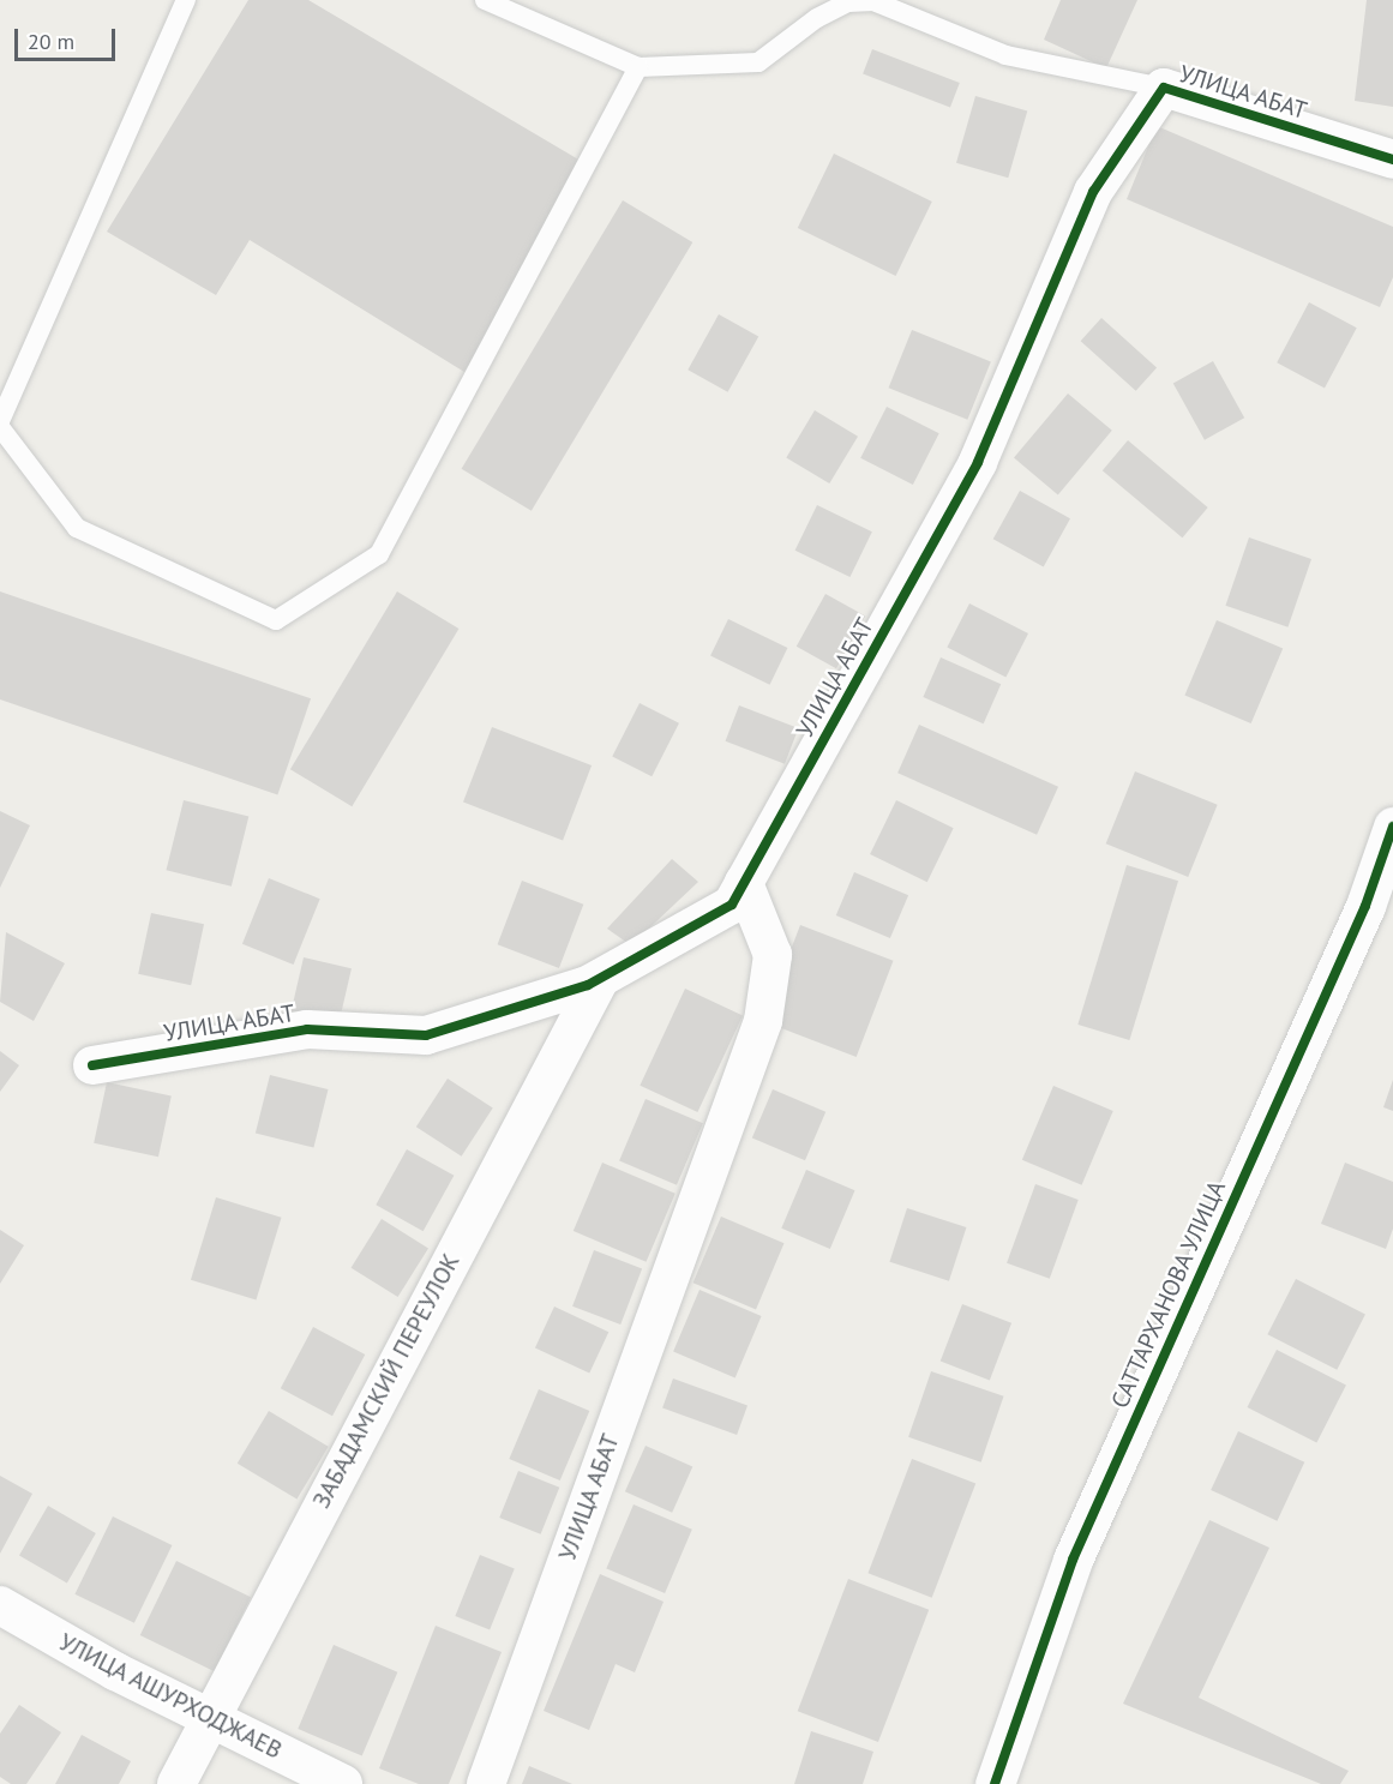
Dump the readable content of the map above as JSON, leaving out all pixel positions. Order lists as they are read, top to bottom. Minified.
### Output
{"streets":{"street":["УЛИЦА АБАТ","САТТАРХАНОВА УЛИЦА","ЗАБАДАМСКИЙ ПЕРЕУЛОК","УЛИЦА АШУРХОДЖАЕВ"]},"crossings":[["УЛИЦА АБАТ","ЗАБАДАМСКИЙ ПЕРЕУЛОК"],["ЗАБАДАМСКИЙ ПЕРЕУЛОК","УЛИЦА АШУРХОДЖАЕВ"]],"scale_bar":"20 m"}
